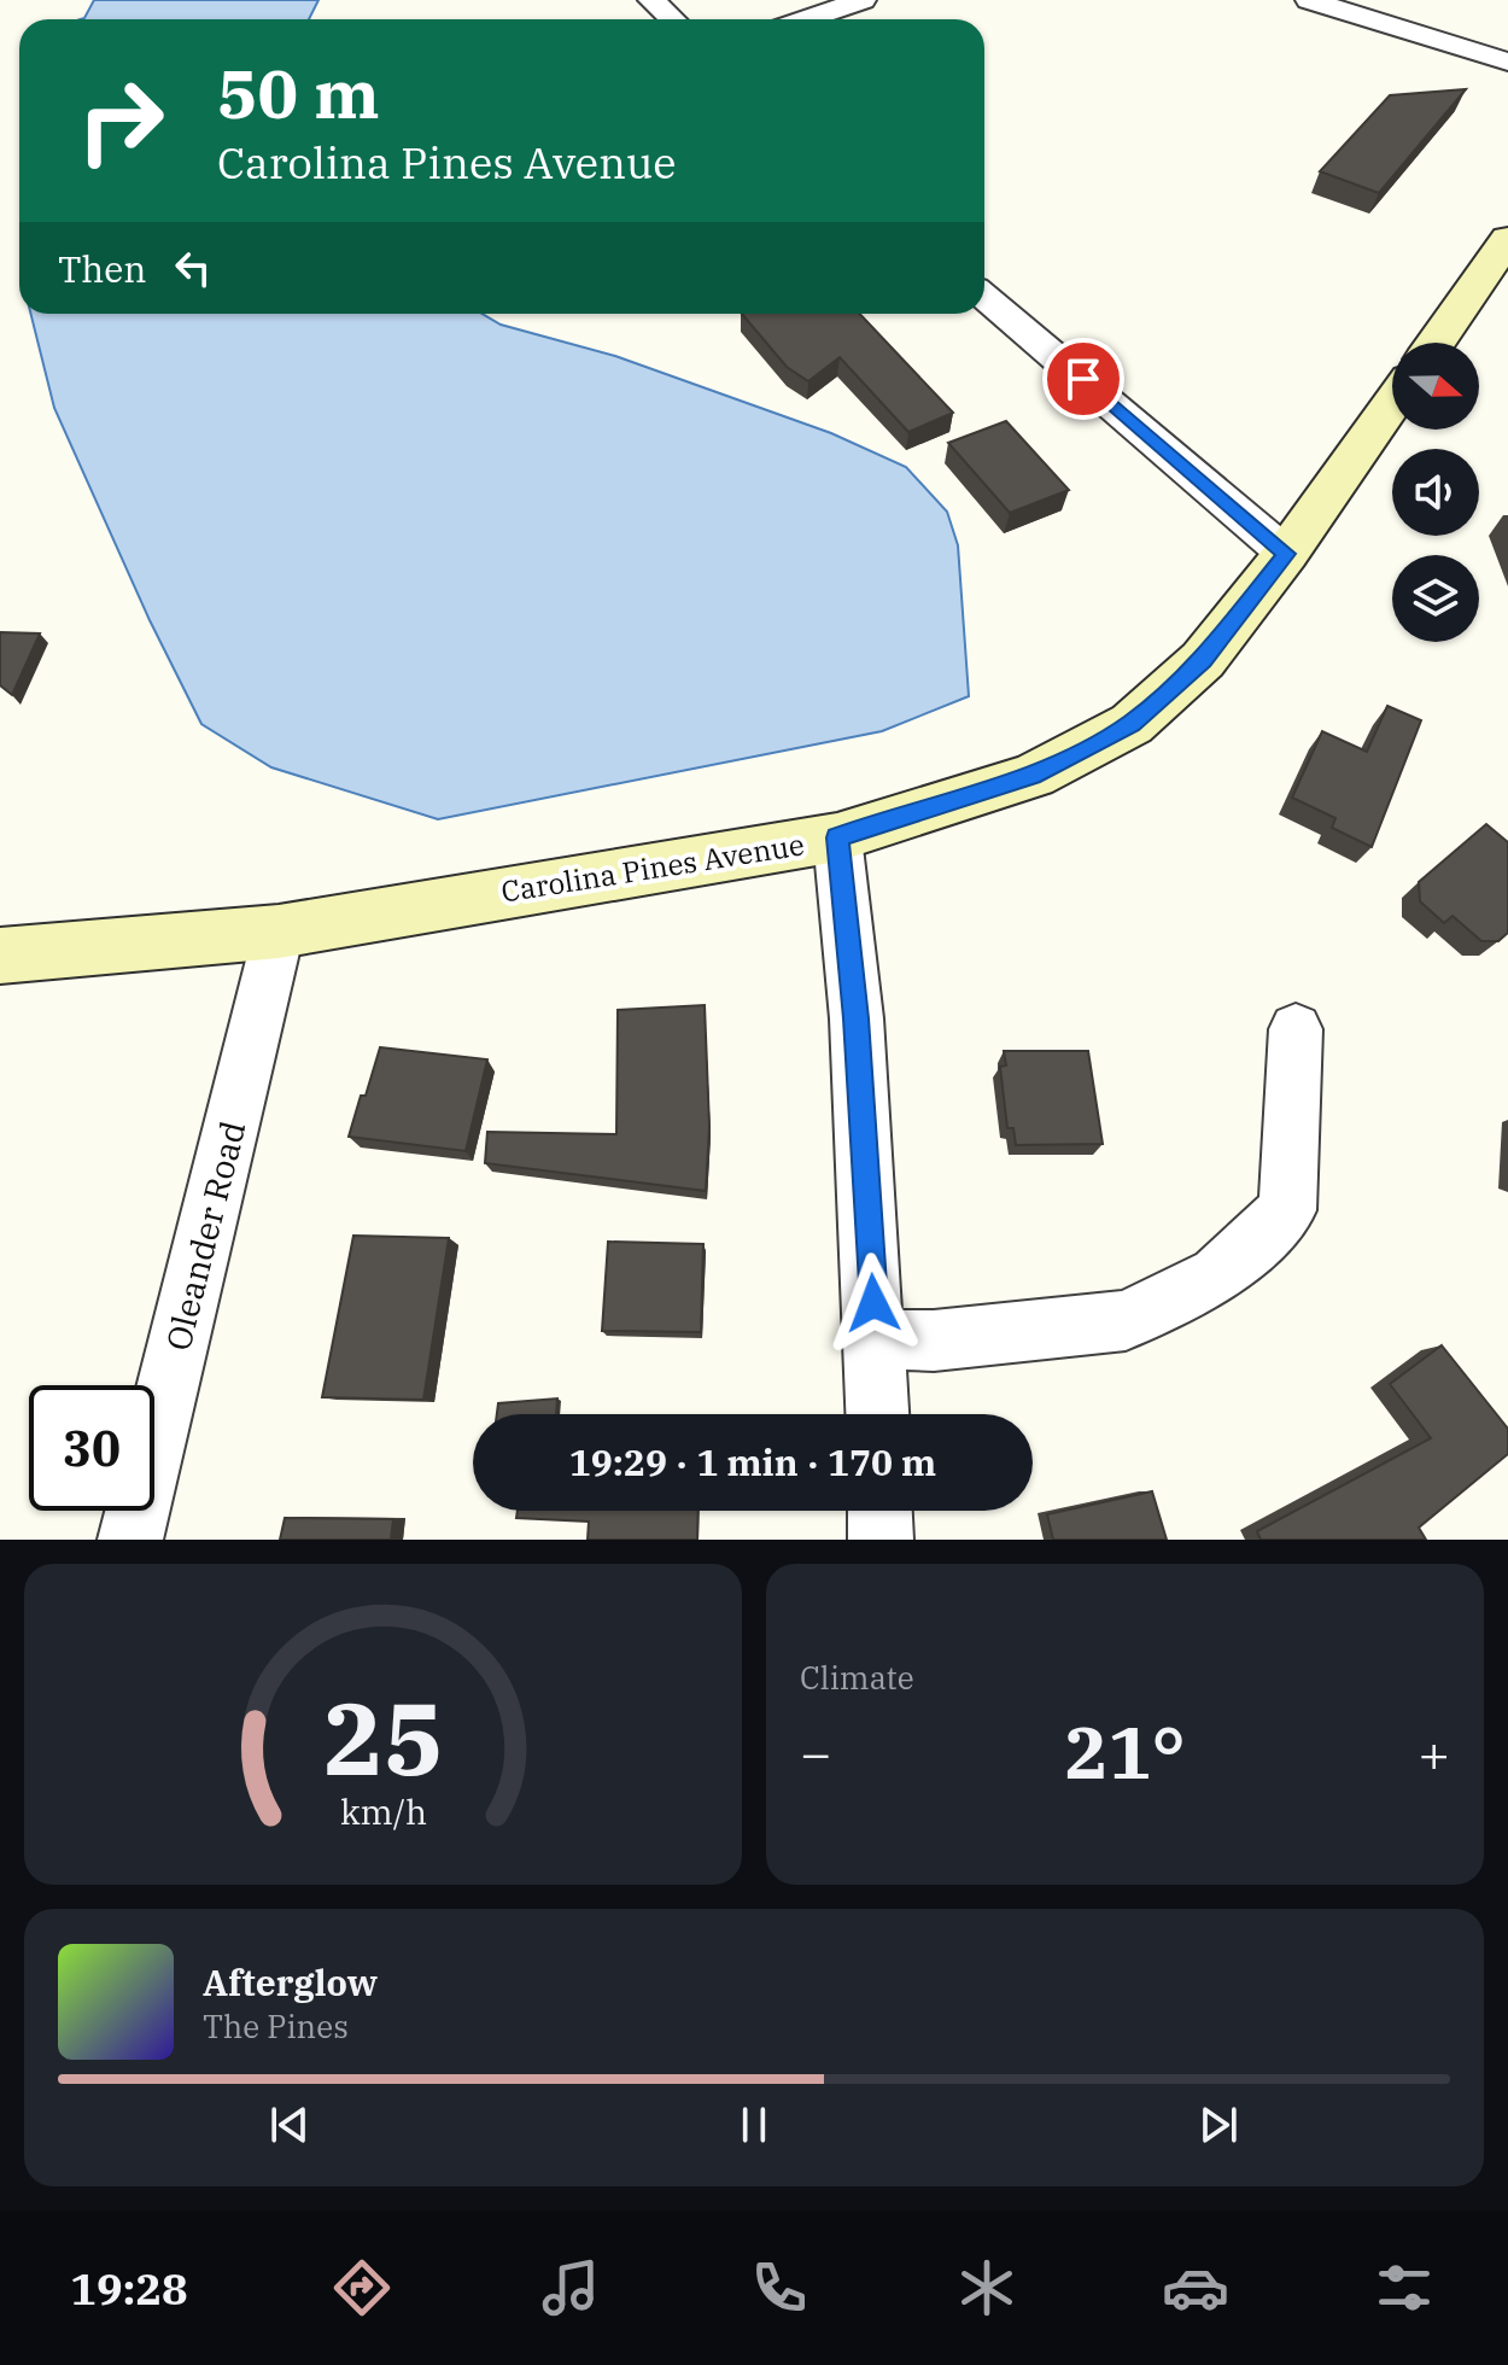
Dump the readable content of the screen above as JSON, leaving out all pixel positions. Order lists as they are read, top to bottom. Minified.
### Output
{"streets":{"street":["Carolina Pines Avenue","Oleander Road"]},"crossings":[["Carolina Pines Avenue","Oleander Road"]],"north":"right","page":{"turn":["50 m","Carolina Pines Avenue"],"then":"Then","limit":"30","trip":"19:29 · 1 min · 170 m","tile":"Climate","heat":["−","21°","+"],"song":["Afterglow","The Pines"],"tabs":"19:28","gauge":["25","km/h"]}}
